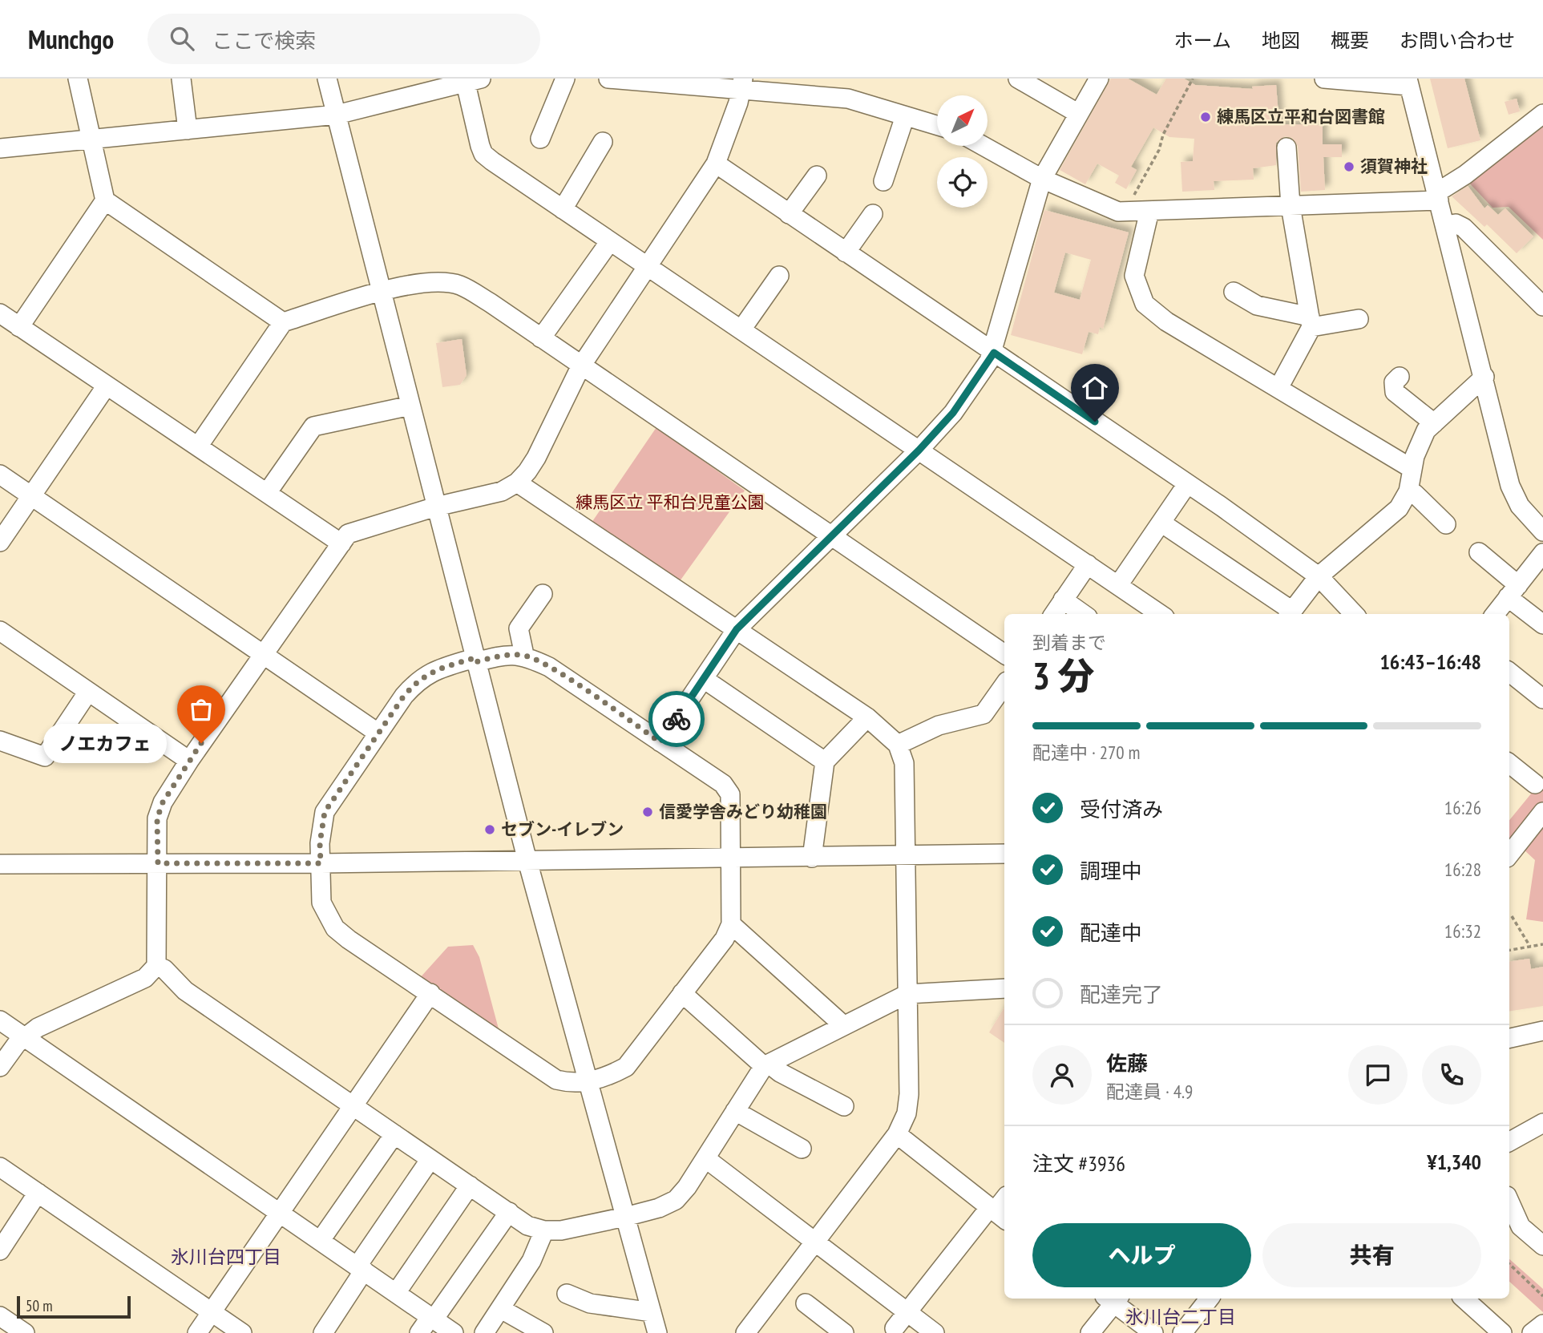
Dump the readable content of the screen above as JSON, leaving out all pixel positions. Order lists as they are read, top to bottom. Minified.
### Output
{"districts":["氷川台四丁目","氷川台二丁目"],"parks":["練馬区立 平和台児童公園"],"places":["練馬区立平和台図書館","須賀神社","ノエカフェ","信愛学舎みどり幼稚園","セブン-イレブン"],"scale_bar":"50 m","north":"top right","page":{"header":"Munchgo","search":"ここで検索","nav":["ホーム","地図","概要","お問い合わせ"],"heading":["3 分","到着まで","16:43–16:48"],"panel":["佐藤","配達員 · 4.9","注文 #3936","¥1,340"],"bar":"配達中 · 270 m","bubble":"ノエカフェ","list":[["受付済み","16:26"],["調理中","16:28"],["配達中","16:32"],"配達完了"],"buttons":["ヘルプ","共有"],"scale":"50 m"}}
